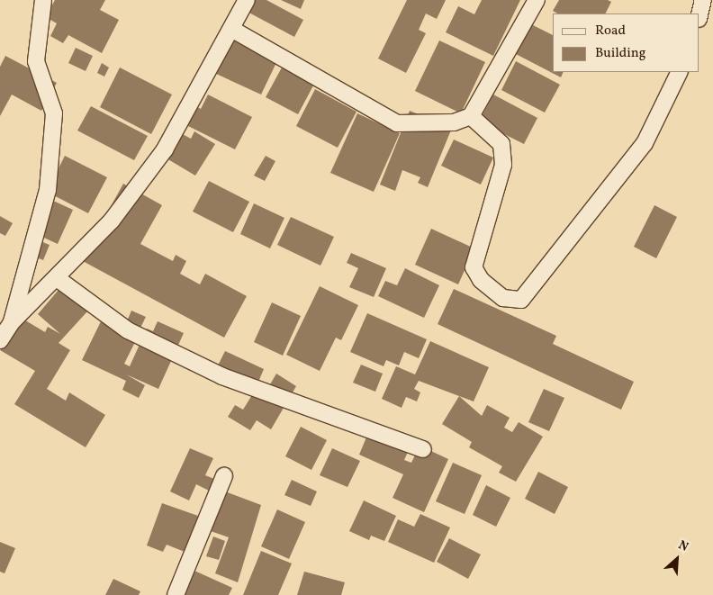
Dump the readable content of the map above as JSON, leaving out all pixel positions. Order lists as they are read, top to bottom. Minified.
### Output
{"legend":["Road","Building"],"north":"top right"}
